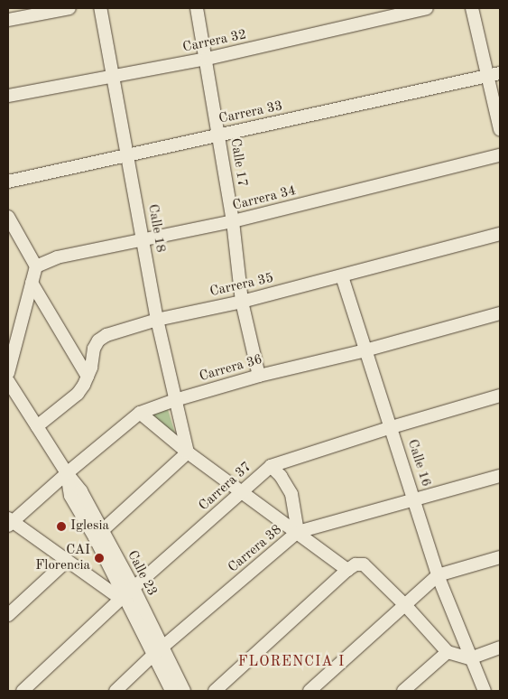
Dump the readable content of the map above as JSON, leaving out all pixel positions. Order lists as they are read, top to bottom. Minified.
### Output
{"streets":{"street":["Carrera 32","Carrera 33","Calle 17","Carrera 34","Calle 18","Carrera 35","Carrera 36","Calle 16","Carrera 37","Carrera 38","Calle 23"]},"crossings":[["Carrera 32","Calle 17"],["Carrera 32","Calle 18"],["Carrera 33","Calle 17"],["Carrera 33","Calle 18"],["Calle 17","Carrera 34"],["Calle 17","Carrera 35"],["Calle 17","Carrera 36"],["Carrera 34","Calle 18"],["Calle 18","Carrera 35"],["Calle 18","Carrera 36"],["Carrera 35","Calle 16"],["Carrera 35","Calle 23"],["Carrera 36","Calle 16"],["Carrera 36","Calle 23"],["Calle 16","Carrera 37"],["Calle 16","Carrera 38"],["Carrera 37","Calle 23"],["Carrera 38","Calle 23"]],"districts":["FLORENCIA I"],"places":["Iglesia","CAI Florencia"]}
